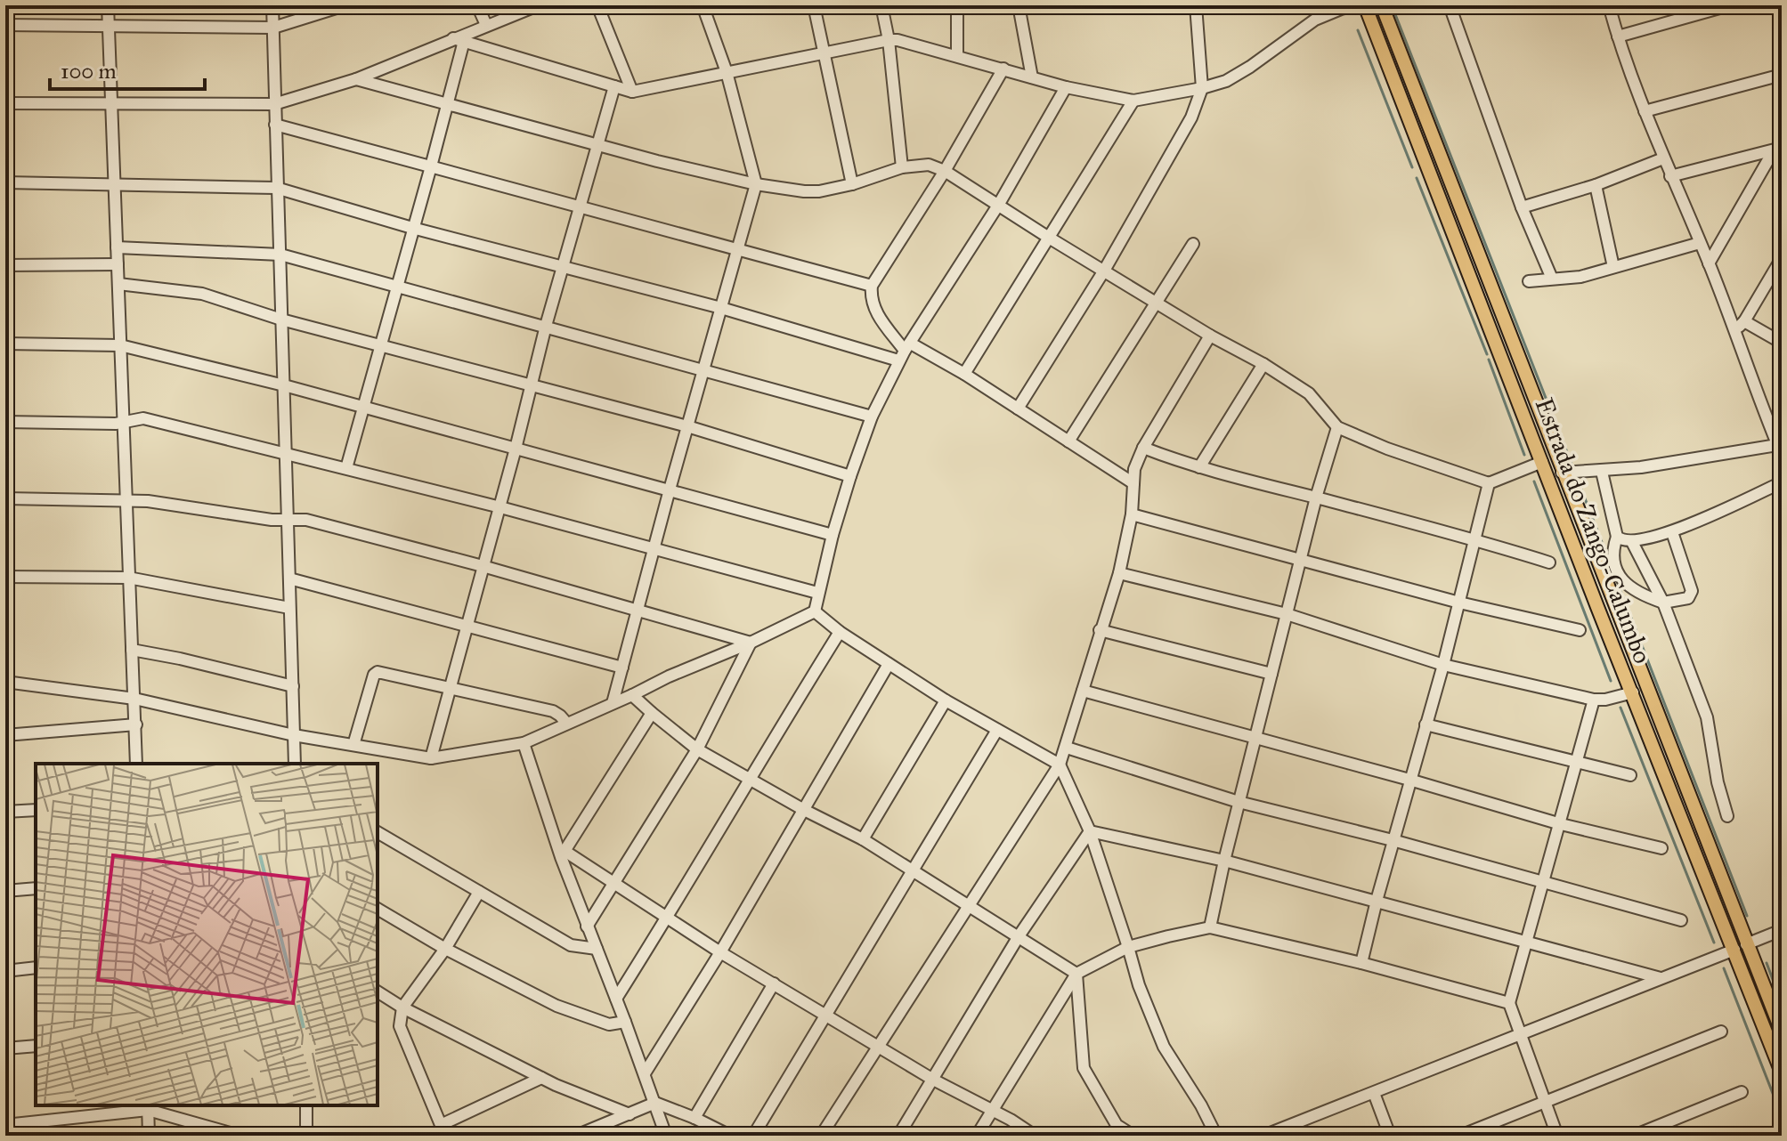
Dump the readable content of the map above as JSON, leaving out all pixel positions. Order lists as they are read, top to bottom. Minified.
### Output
{"streets":{"main road":["Estrada do Zango-Calumbo"]},"scale_bar":"100 m"}
